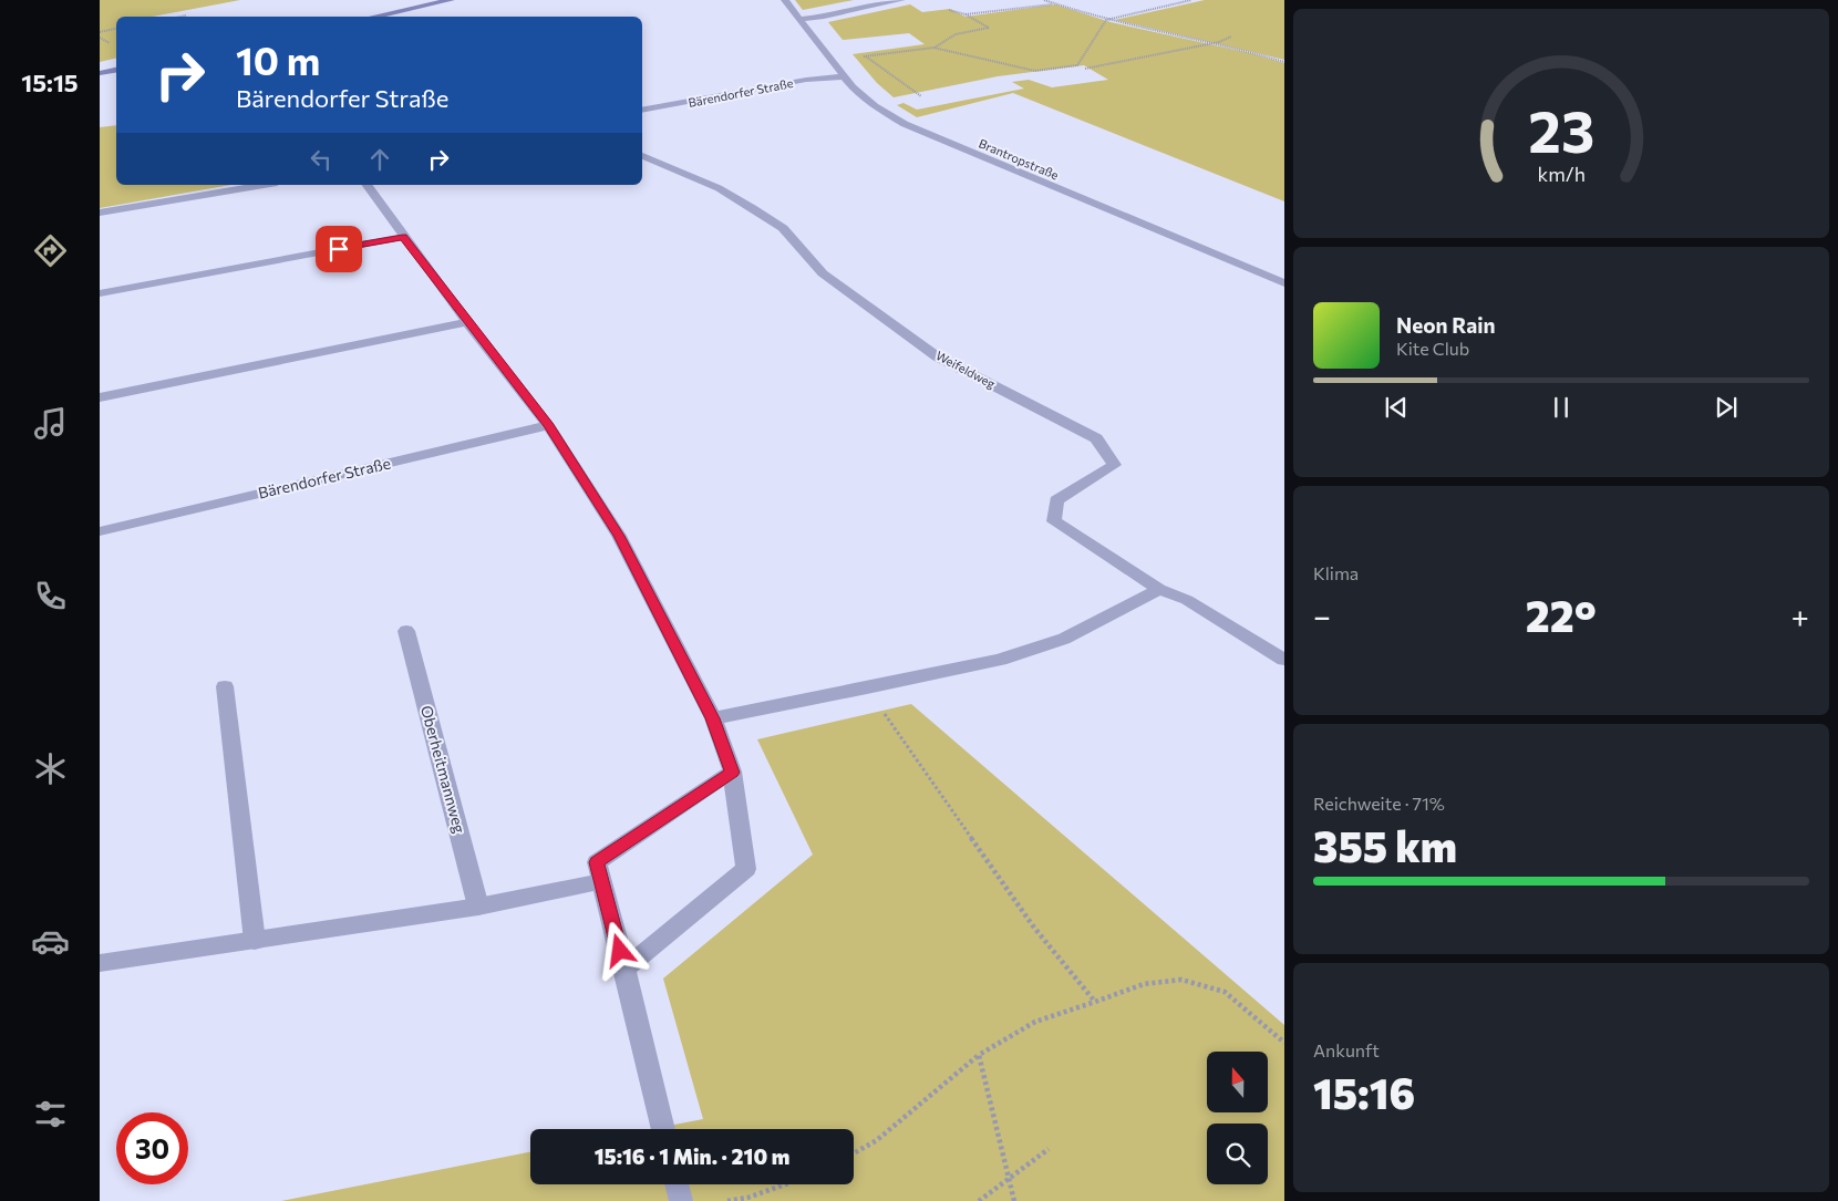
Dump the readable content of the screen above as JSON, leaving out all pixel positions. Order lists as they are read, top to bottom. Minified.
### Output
{"streets":{"street":["Bärendorfer Straße","Brantropstraße","Weifeldweg","Oberheitmannweg"]},"crossings":[["Bärendorfer Straße","Brantropstraße"]],"north":"top","page":{"tabs":"15:15","turn":["10 m","Bärendorfer Straße"],"song":["Neon Rain","Kite Club"],"tile":["Klima",["Reichweite · 71%","355 km"],["Ankunft","15:16"]],"heat":["−","22°","+"],"limit":"30","trip":"15:16 · 1 Min. · 210 m","gauge":["23","km/h"]}}
